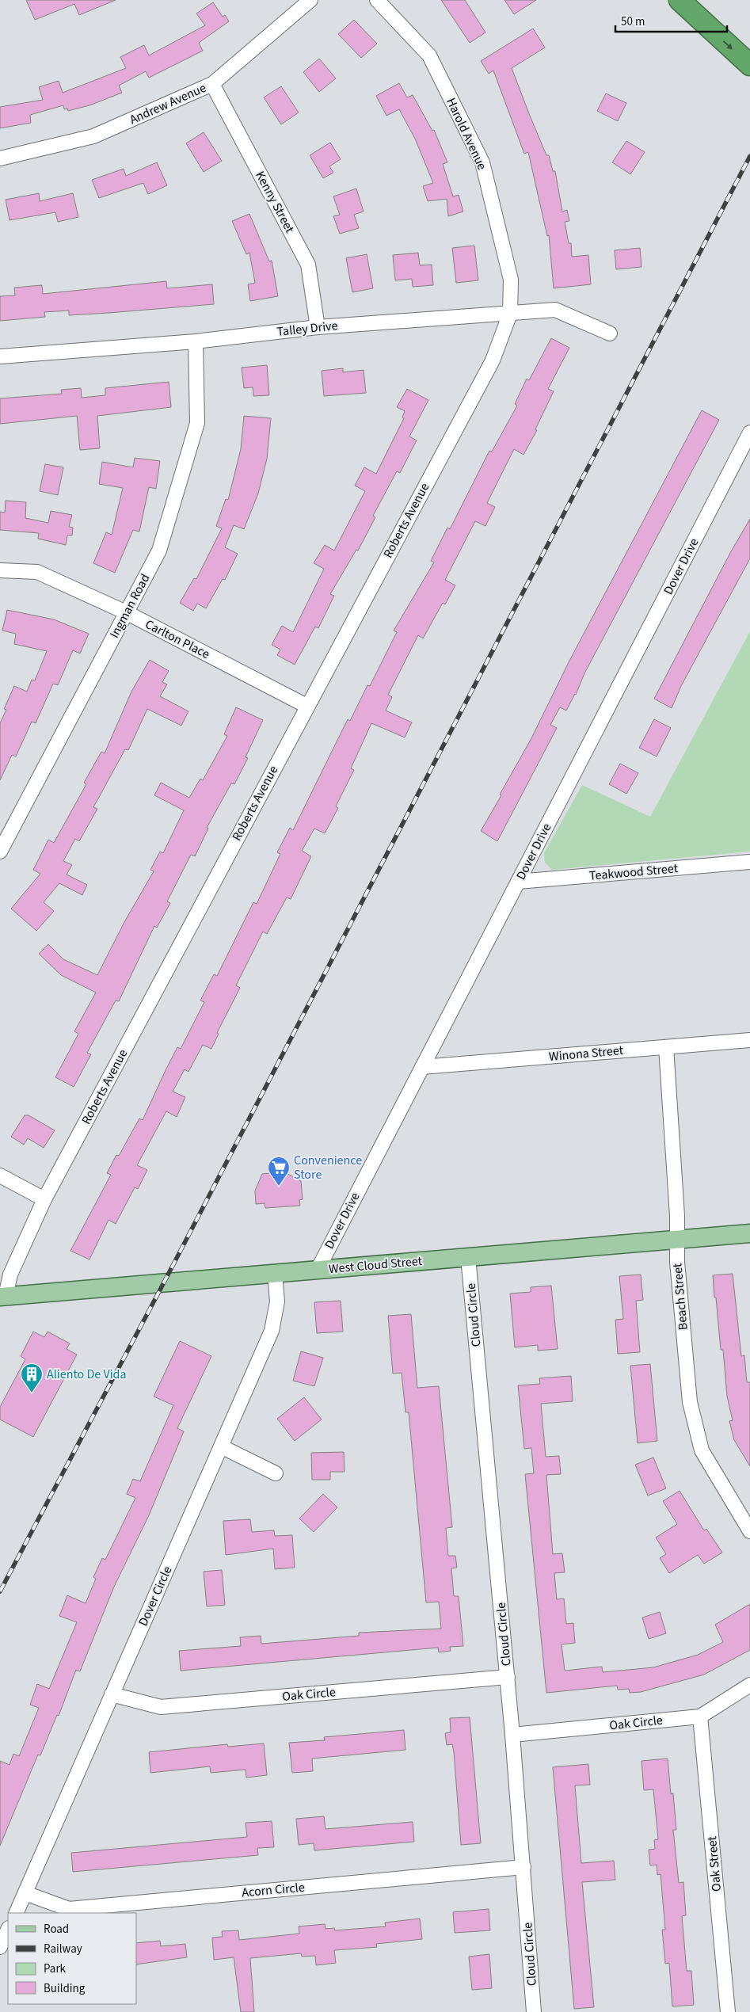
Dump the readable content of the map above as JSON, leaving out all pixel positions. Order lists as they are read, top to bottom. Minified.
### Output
{"streets":{"main road":["West Cloud Street"],"street":["Andrew Avenue","Harold Avenue","Kenny Street","Talley Drive","Roberts Avenue","Dover Drive","Ingman Road","Carlton Place","Teakwood Street","Winona Street","Beach Street","Cloud Circle","Dover Circle","Oak Circle","Oak Street","Acorn Circle"]},"crossings":[["Andrew Avenue","Kenny Street"],["Harold Avenue","Talley Drive"],["Harold Avenue","Roberts Avenue"],["Kenny Street","Talley Drive"],["Talley Drive","Roberts Avenue"],["Talley Drive","Ingman Road"],["Roberts Avenue","Carlton Place"],["Roberts Avenue","West Cloud Street"],["Dover Drive","Teakwood Street"],["Dover Drive","Winona Street"],["Dover Drive","West Cloud Street"],["Ingman Road","Carlton Place"],["Winona Street","Beach Street"],["West Cloud Street","Beach Street"],["West Cloud Street","Cloud Circle"],["West Cloud Street","Dover Circle"],["Cloud Circle","Oak Circle"],["Cloud Circle","Acorn Circle"],["Dover Circle","Oak Circle"],["Dover Circle","Acorn Circle"],["Oak Circle","Oak Street"]],"places":{"supermarket":["Convenience Store"],"building":["Aliento De Vida"]},"legend":["Road","Railway","Park","Building"],"scale_bar":"50 m"}
